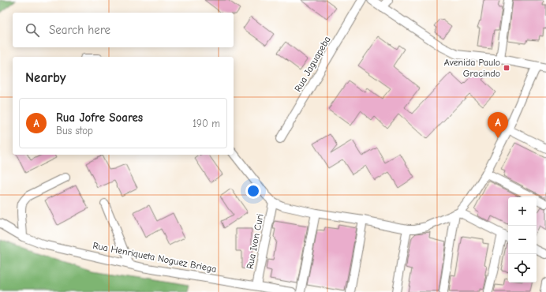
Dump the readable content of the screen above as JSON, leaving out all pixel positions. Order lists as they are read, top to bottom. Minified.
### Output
{"streets":{"street":["Rua Jaguapeba","Rua Ivon Curi","Rua Henriqueta Noguez Briega"]},"crossings":[["Rua Ivon Curi","Rua Henriqueta Noguez Briega"]],"places":{"transit":["Avenida Paulo Gracindo"]},"page":{"search":"Search here","heading":"Nearby","list":[{"mark":"A","name":"Rua Jofre Soares","note":"Bus stop","value":"190 m"}],"pins":"A","map_buttons":["+","−"]}}
